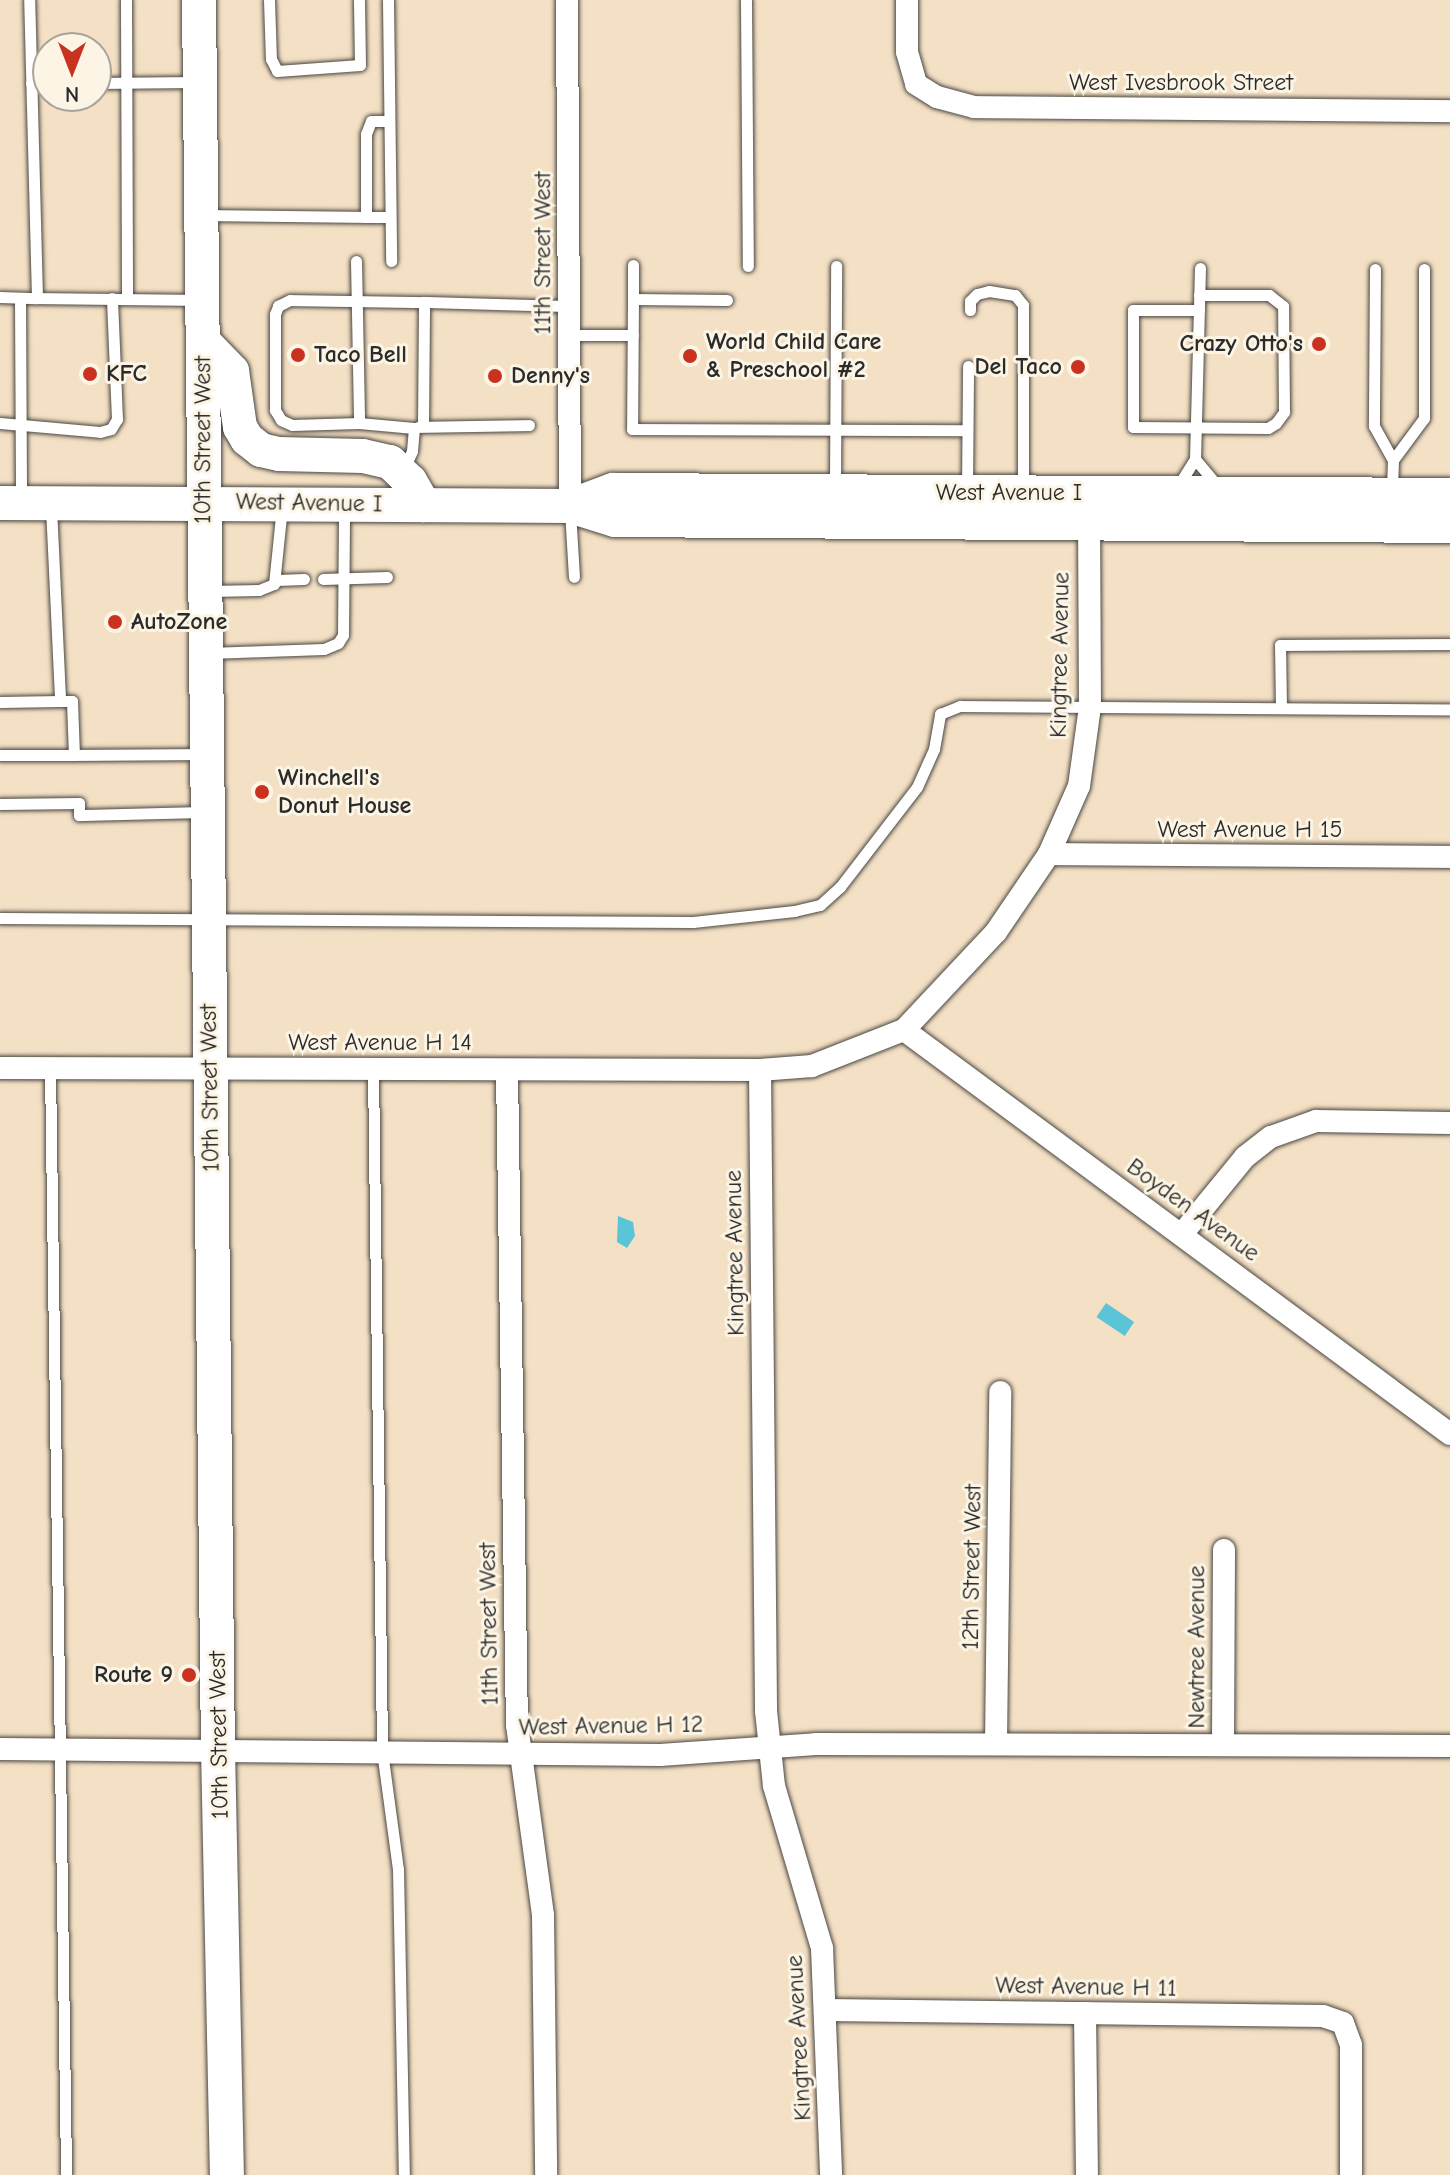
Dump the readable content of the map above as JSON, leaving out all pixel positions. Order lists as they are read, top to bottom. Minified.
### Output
{"streets":{"main road":["10th Street West","West Avenue I"],"street":["West Ivesbrook Street","11th Street West","Kingtree Avenue","West Avenue H 15","West Avenue H 14","Boyden Avenue","12th Street West","Newtree Avenue","West Avenue H 12","West Avenue H 11"]},"crossings":[["11th Street West","West Avenue I"],["11th Street West","West Avenue H 14"],["11th Street West","West Avenue H 12"],["10th Street West","West Avenue I"],["10th Street West","West Avenue H 14"],["10th Street West","West Avenue H 12"],["West Avenue I","Kingtree Avenue"],["Kingtree Avenue","West Avenue H 15"],["Kingtree Avenue","West Avenue H 14"],["Kingtree Avenue","Boyden Avenue"],["Kingtree Avenue","West Avenue H 12"],["Kingtree Avenue","West Avenue H 11"],["12th Street West","West Avenue H 12"],["Newtree Avenue","West Avenue H 12"]],"places":["Crazy Otto's","Taco Bell","World Child Care & Preschool #2","Del Taco","KFC","Denny's","AutoZone","Winchell's Donut House","Route 9"],"north":"bottom"}
